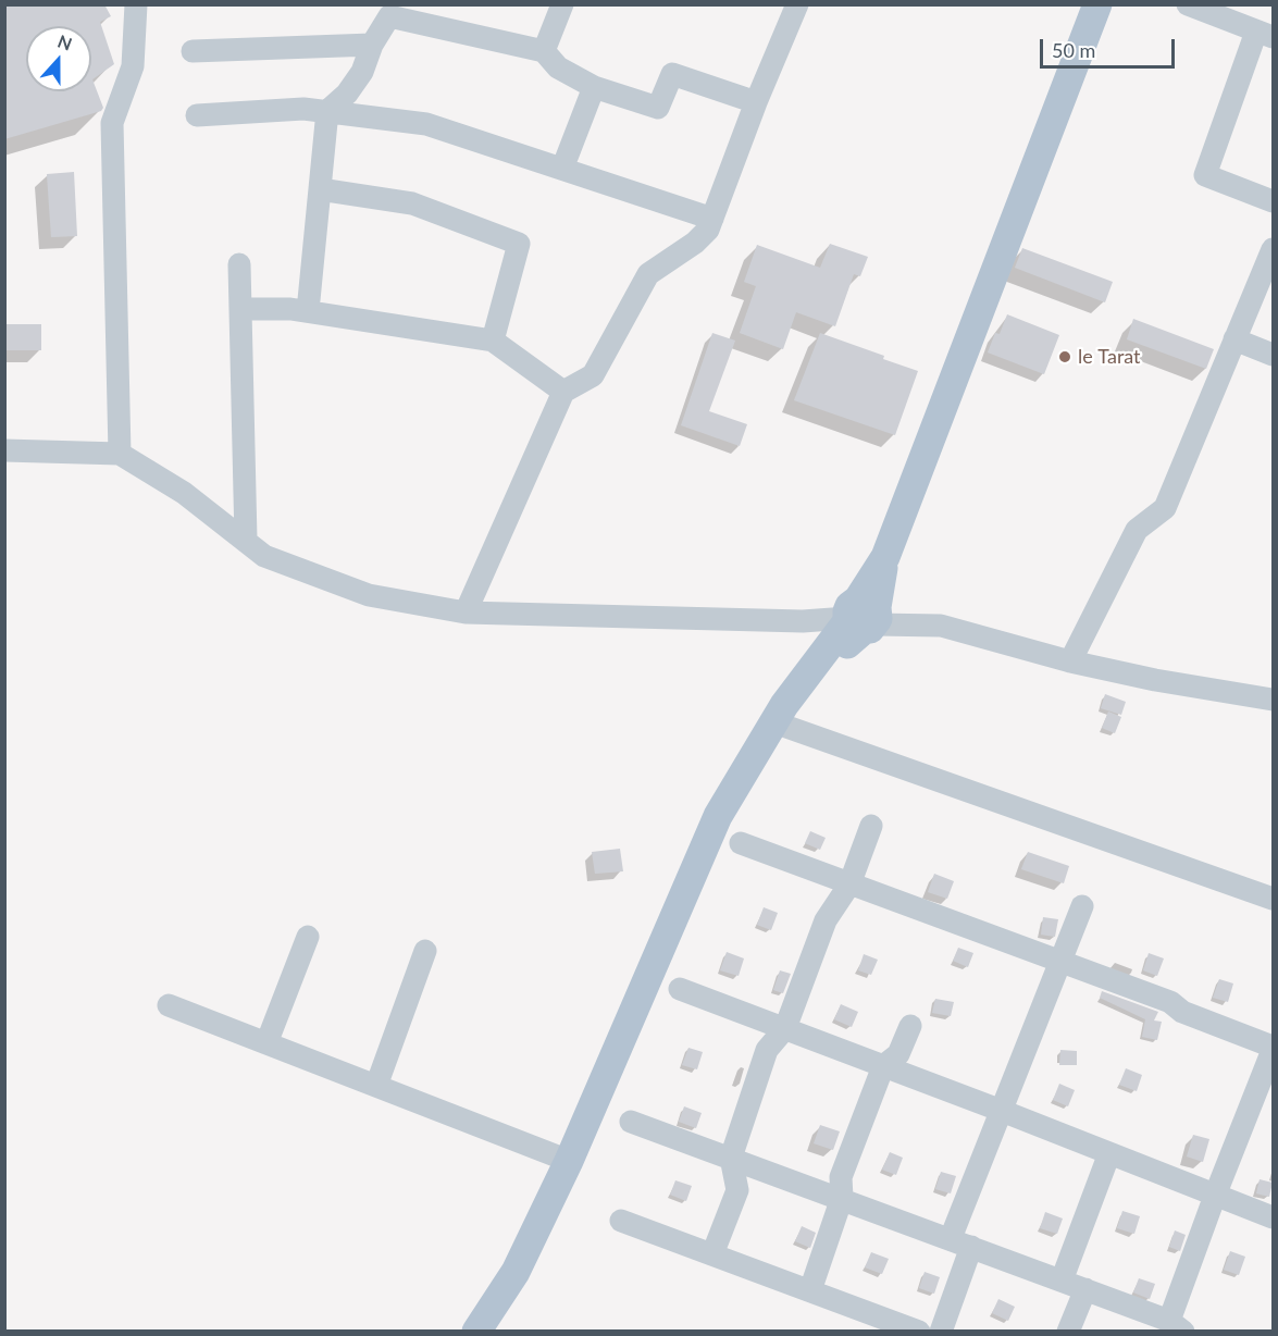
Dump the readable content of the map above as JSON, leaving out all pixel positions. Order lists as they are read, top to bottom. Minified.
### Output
{"places":["le Tarat"],"scale_bar":"50 m","north":"top"}
